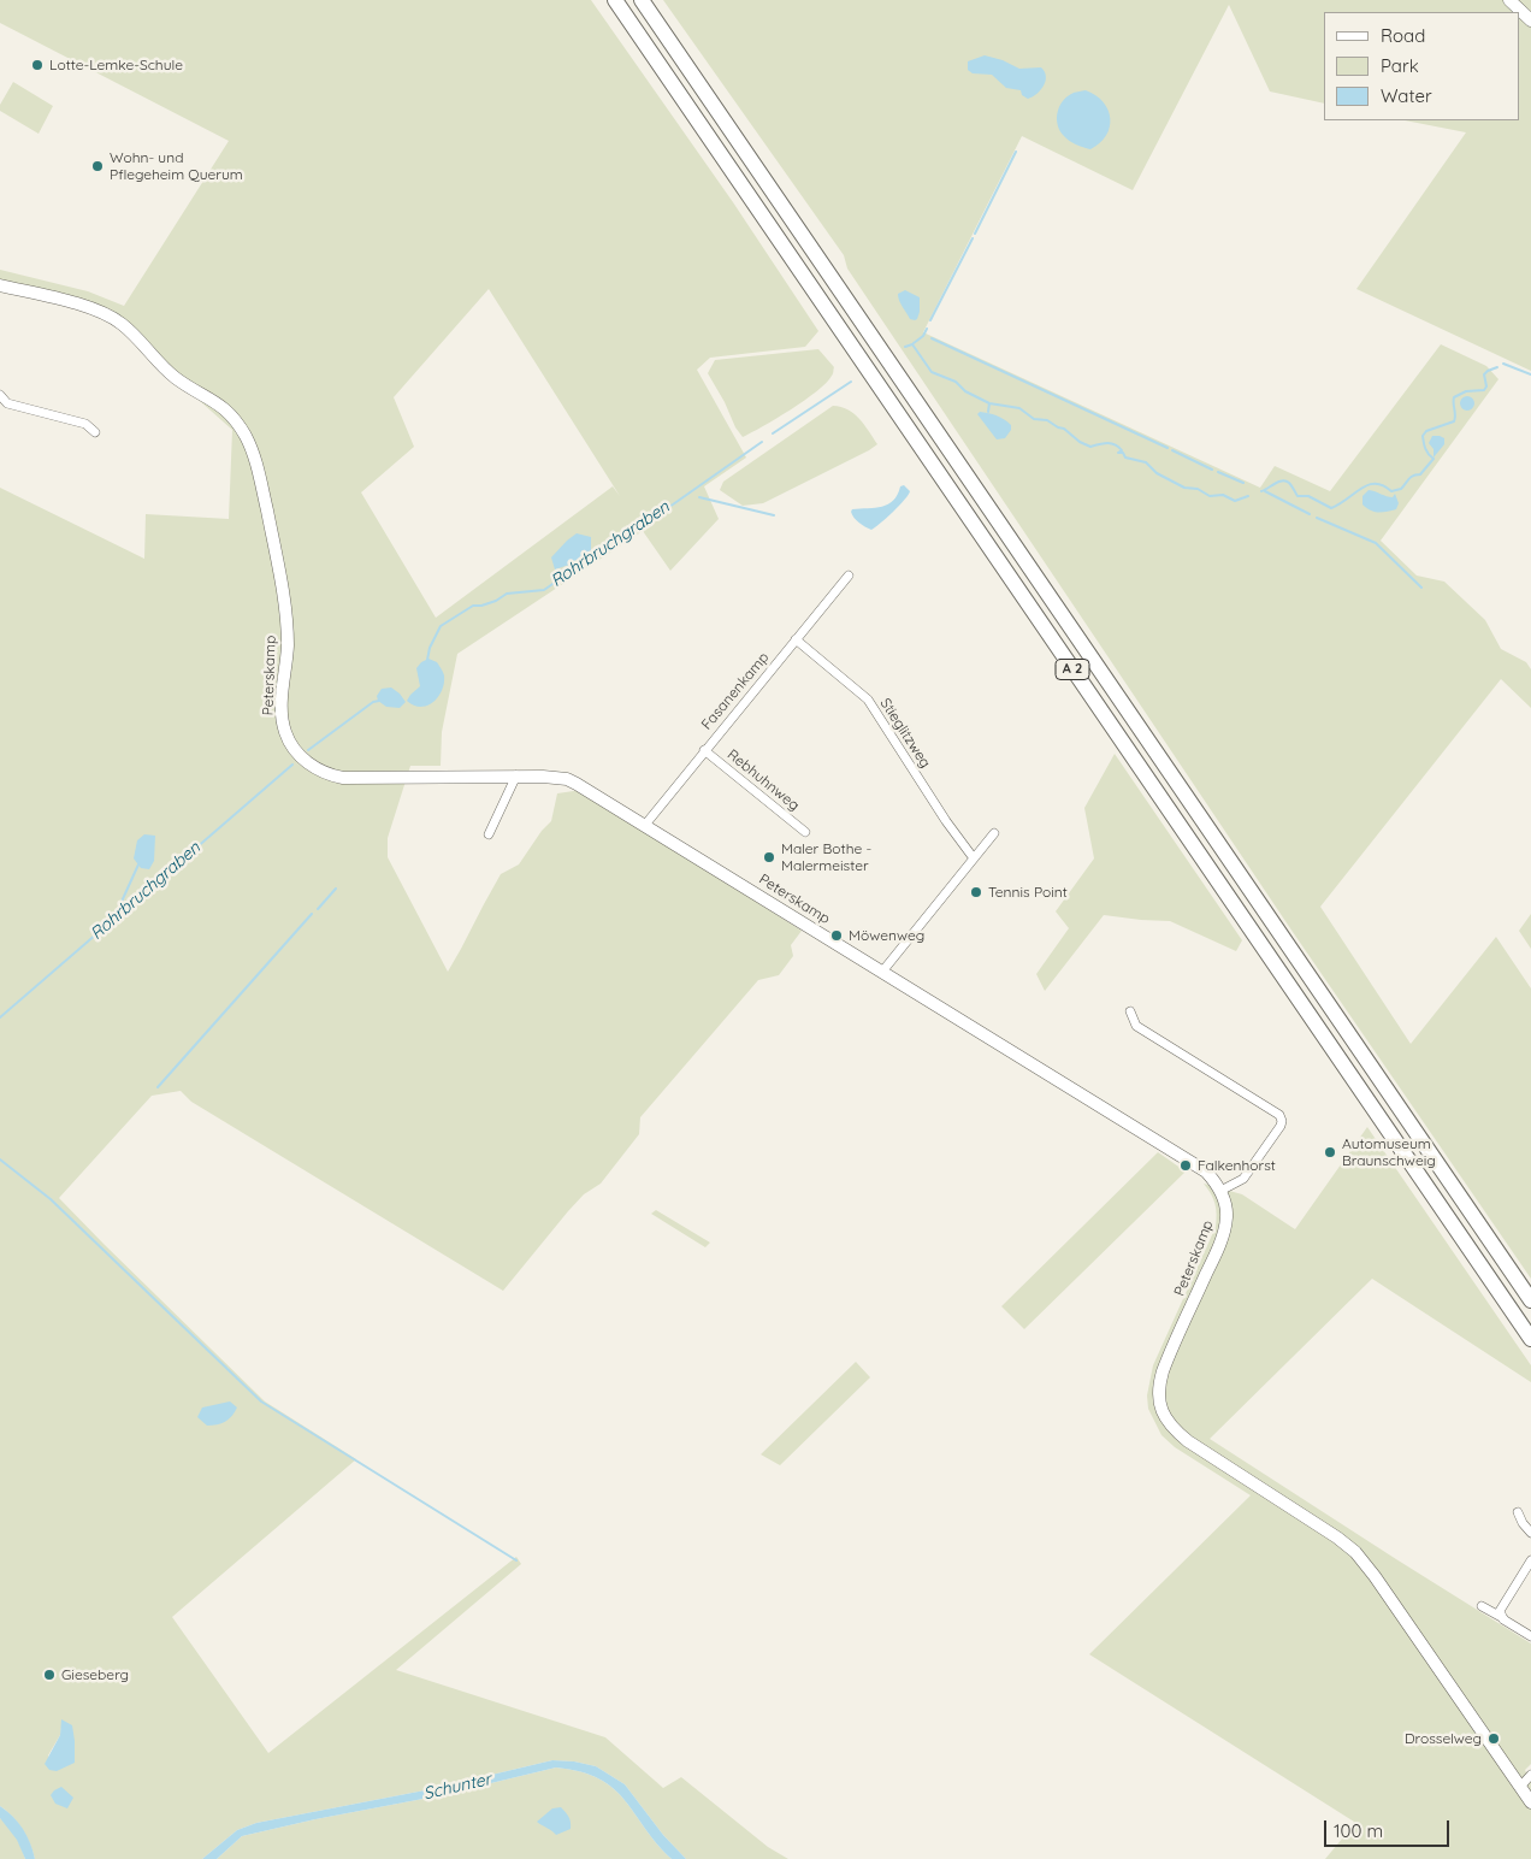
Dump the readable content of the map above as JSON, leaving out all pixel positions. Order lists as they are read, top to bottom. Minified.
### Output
{"streets":{"highway":["A 2"],"street":["Peterskamp","Fasanenkamp","Stieglitzweg","Rebhuhnweg"]},"crossings":[["Peterskamp","Fasanenkamp"],["Fasanenkamp","Stieglitzweg"],["Fasanenkamp","Rebhuhnweg"]],"water":["Rohrbruchgraben","Schunter"],"places":["Lotte-Lemke-Schule","Wohn- und Pflegeheim Querum","Maler Bothe - Malermeister","Tennis Point","Möwenweg","Automuseum Braunschweig","Falkenhorst","Gieseberg","Drosselweg"],"legend":["Road","Park","Water"],"scale_bar":"100 m"}
